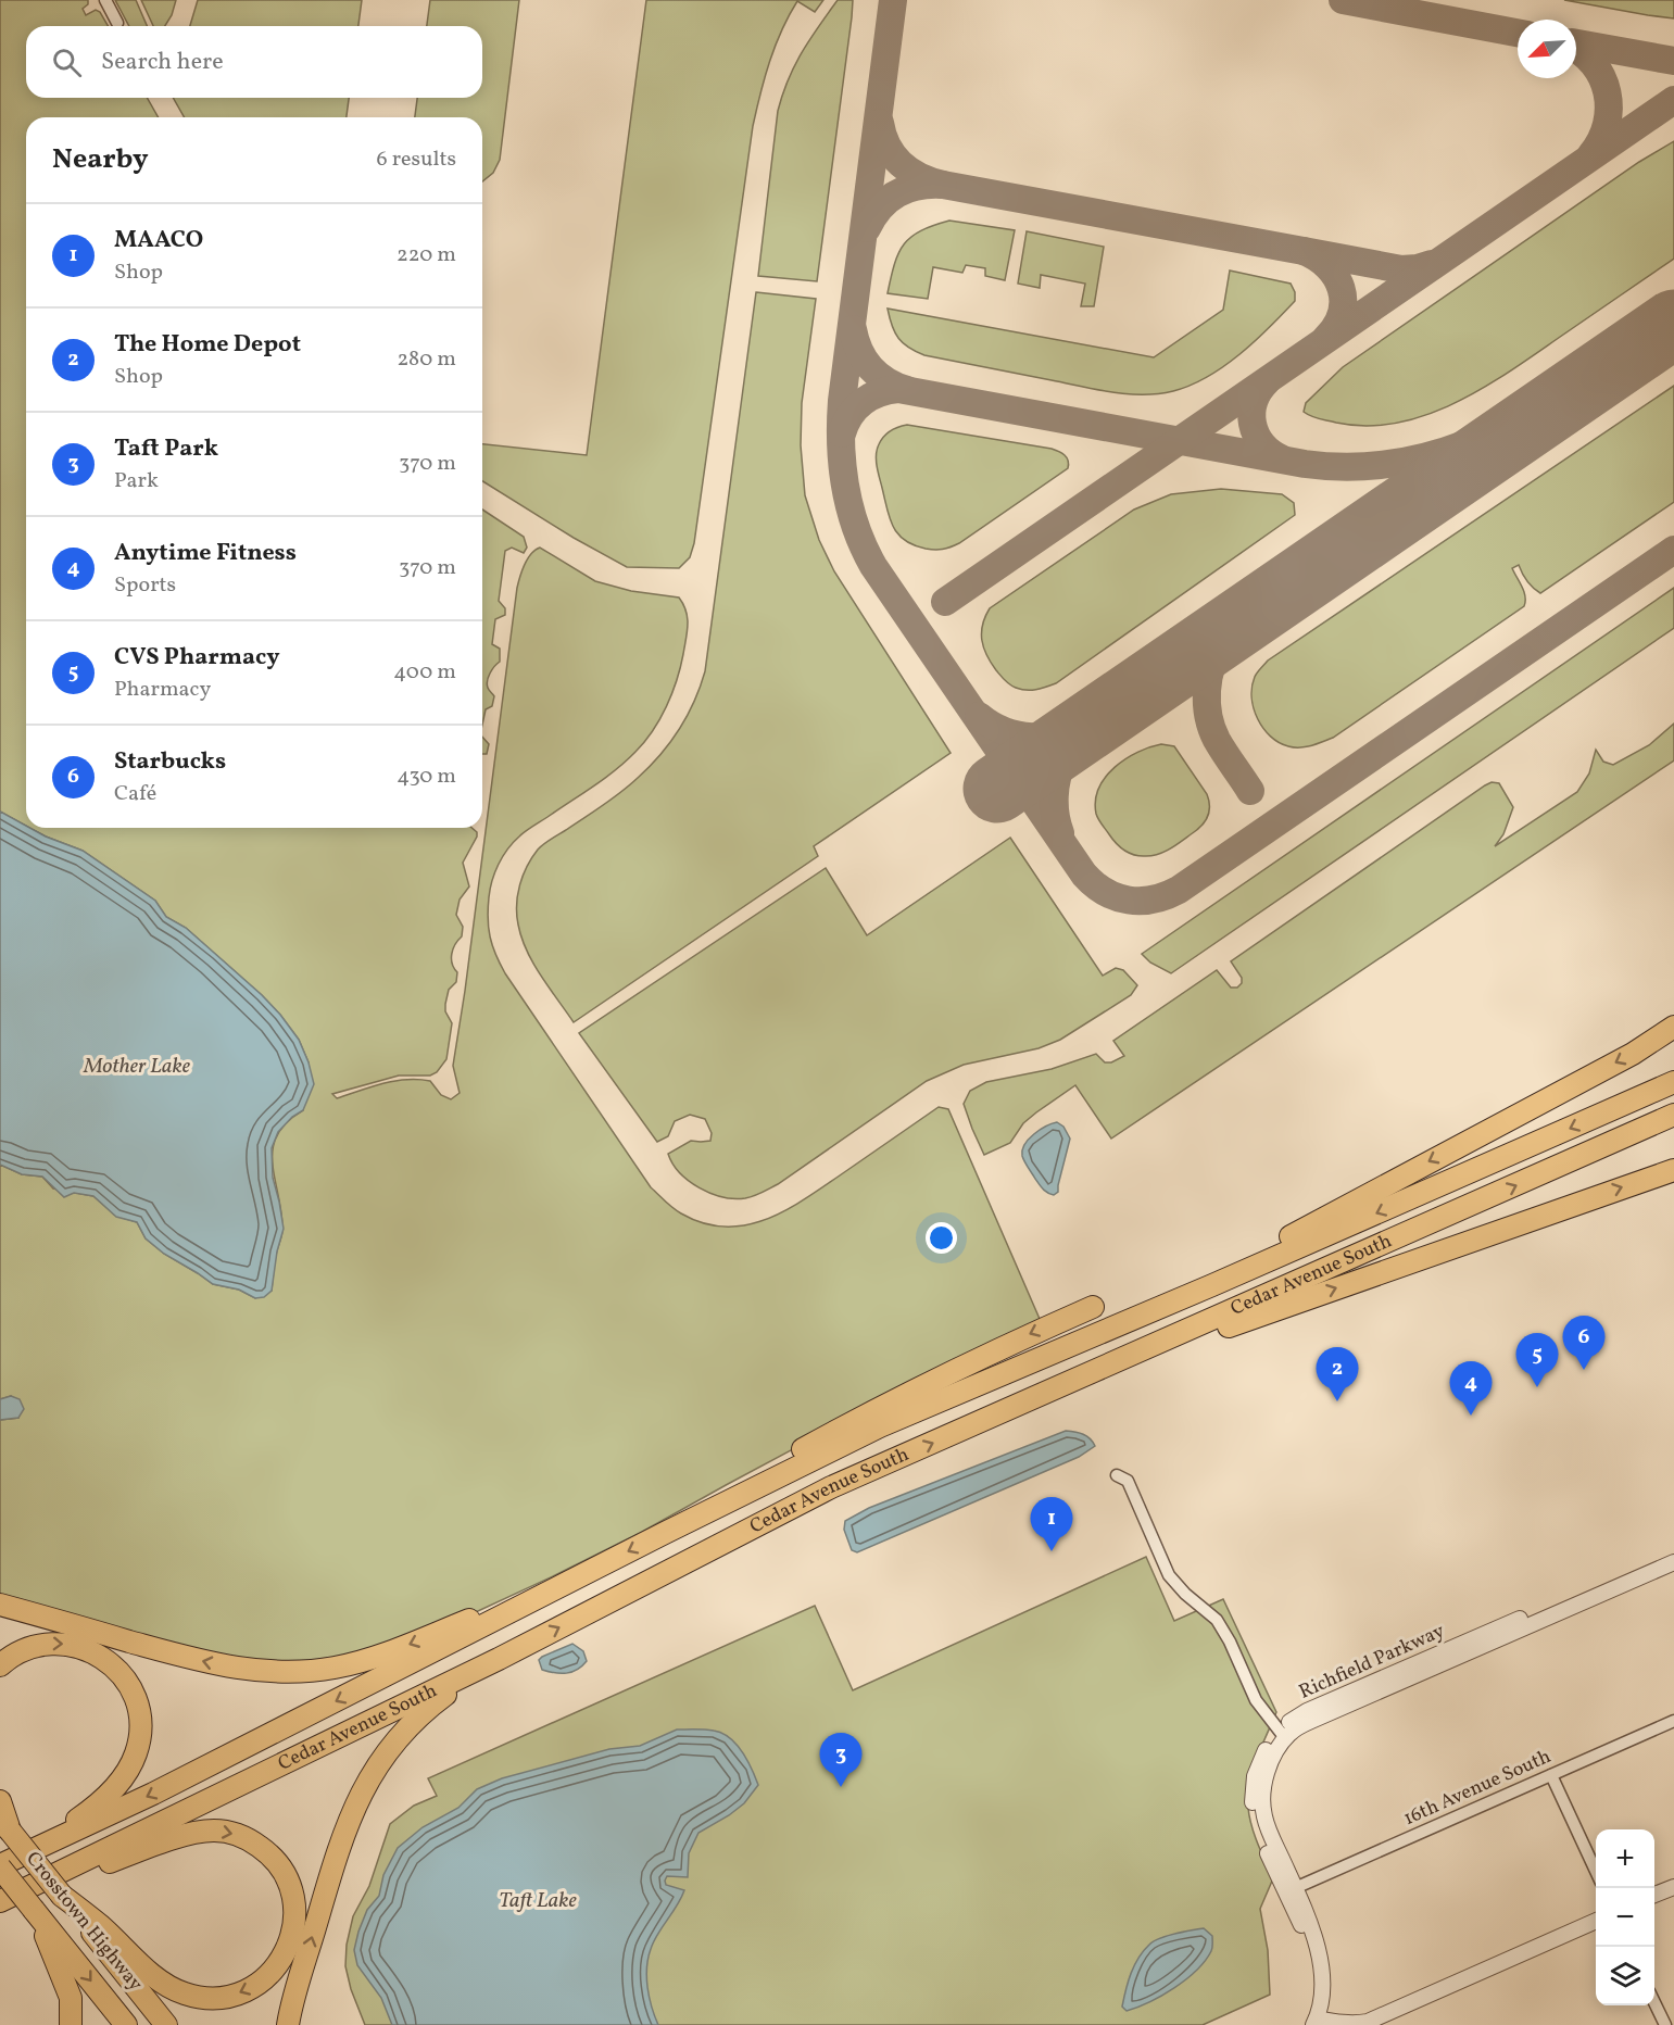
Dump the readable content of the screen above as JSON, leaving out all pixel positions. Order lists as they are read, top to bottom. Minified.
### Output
{"streets":{"highway":["Cedar Avenue South","Crosstown Highway"],"street":["Richfield Parkway","16th Avenue South"]},"crossings":[["Cedar Avenue South","Crosstown Highway"],["Richfield Parkway","16th Avenue South"]],"water":["Mother Lake","Taft Lake"],"north":"bottom left","page":{"search":"Search here","heading":["Nearby","6 results"],"list":[{"mark":"1","name":"MAACO","note":"Shop","value":"220 m"},{"mark":"2","name":"The Home Depot","note":"Shop","value":"280 m"},{"mark":"3","name":"Taft Park","note":"Park","value":"370 m"},{"mark":"4","name":"Anytime Fitness","note":"Sports","value":"370 m"},{"mark":"5","name":"CVS Pharmacy","note":"Pharmacy","value":"400 m"},{"mark":"6","name":"Starbucks","note":"Café","value":"430 m"}],"pins":["6","5","2","4","1","3"],"map_buttons":["+","−"]}}
